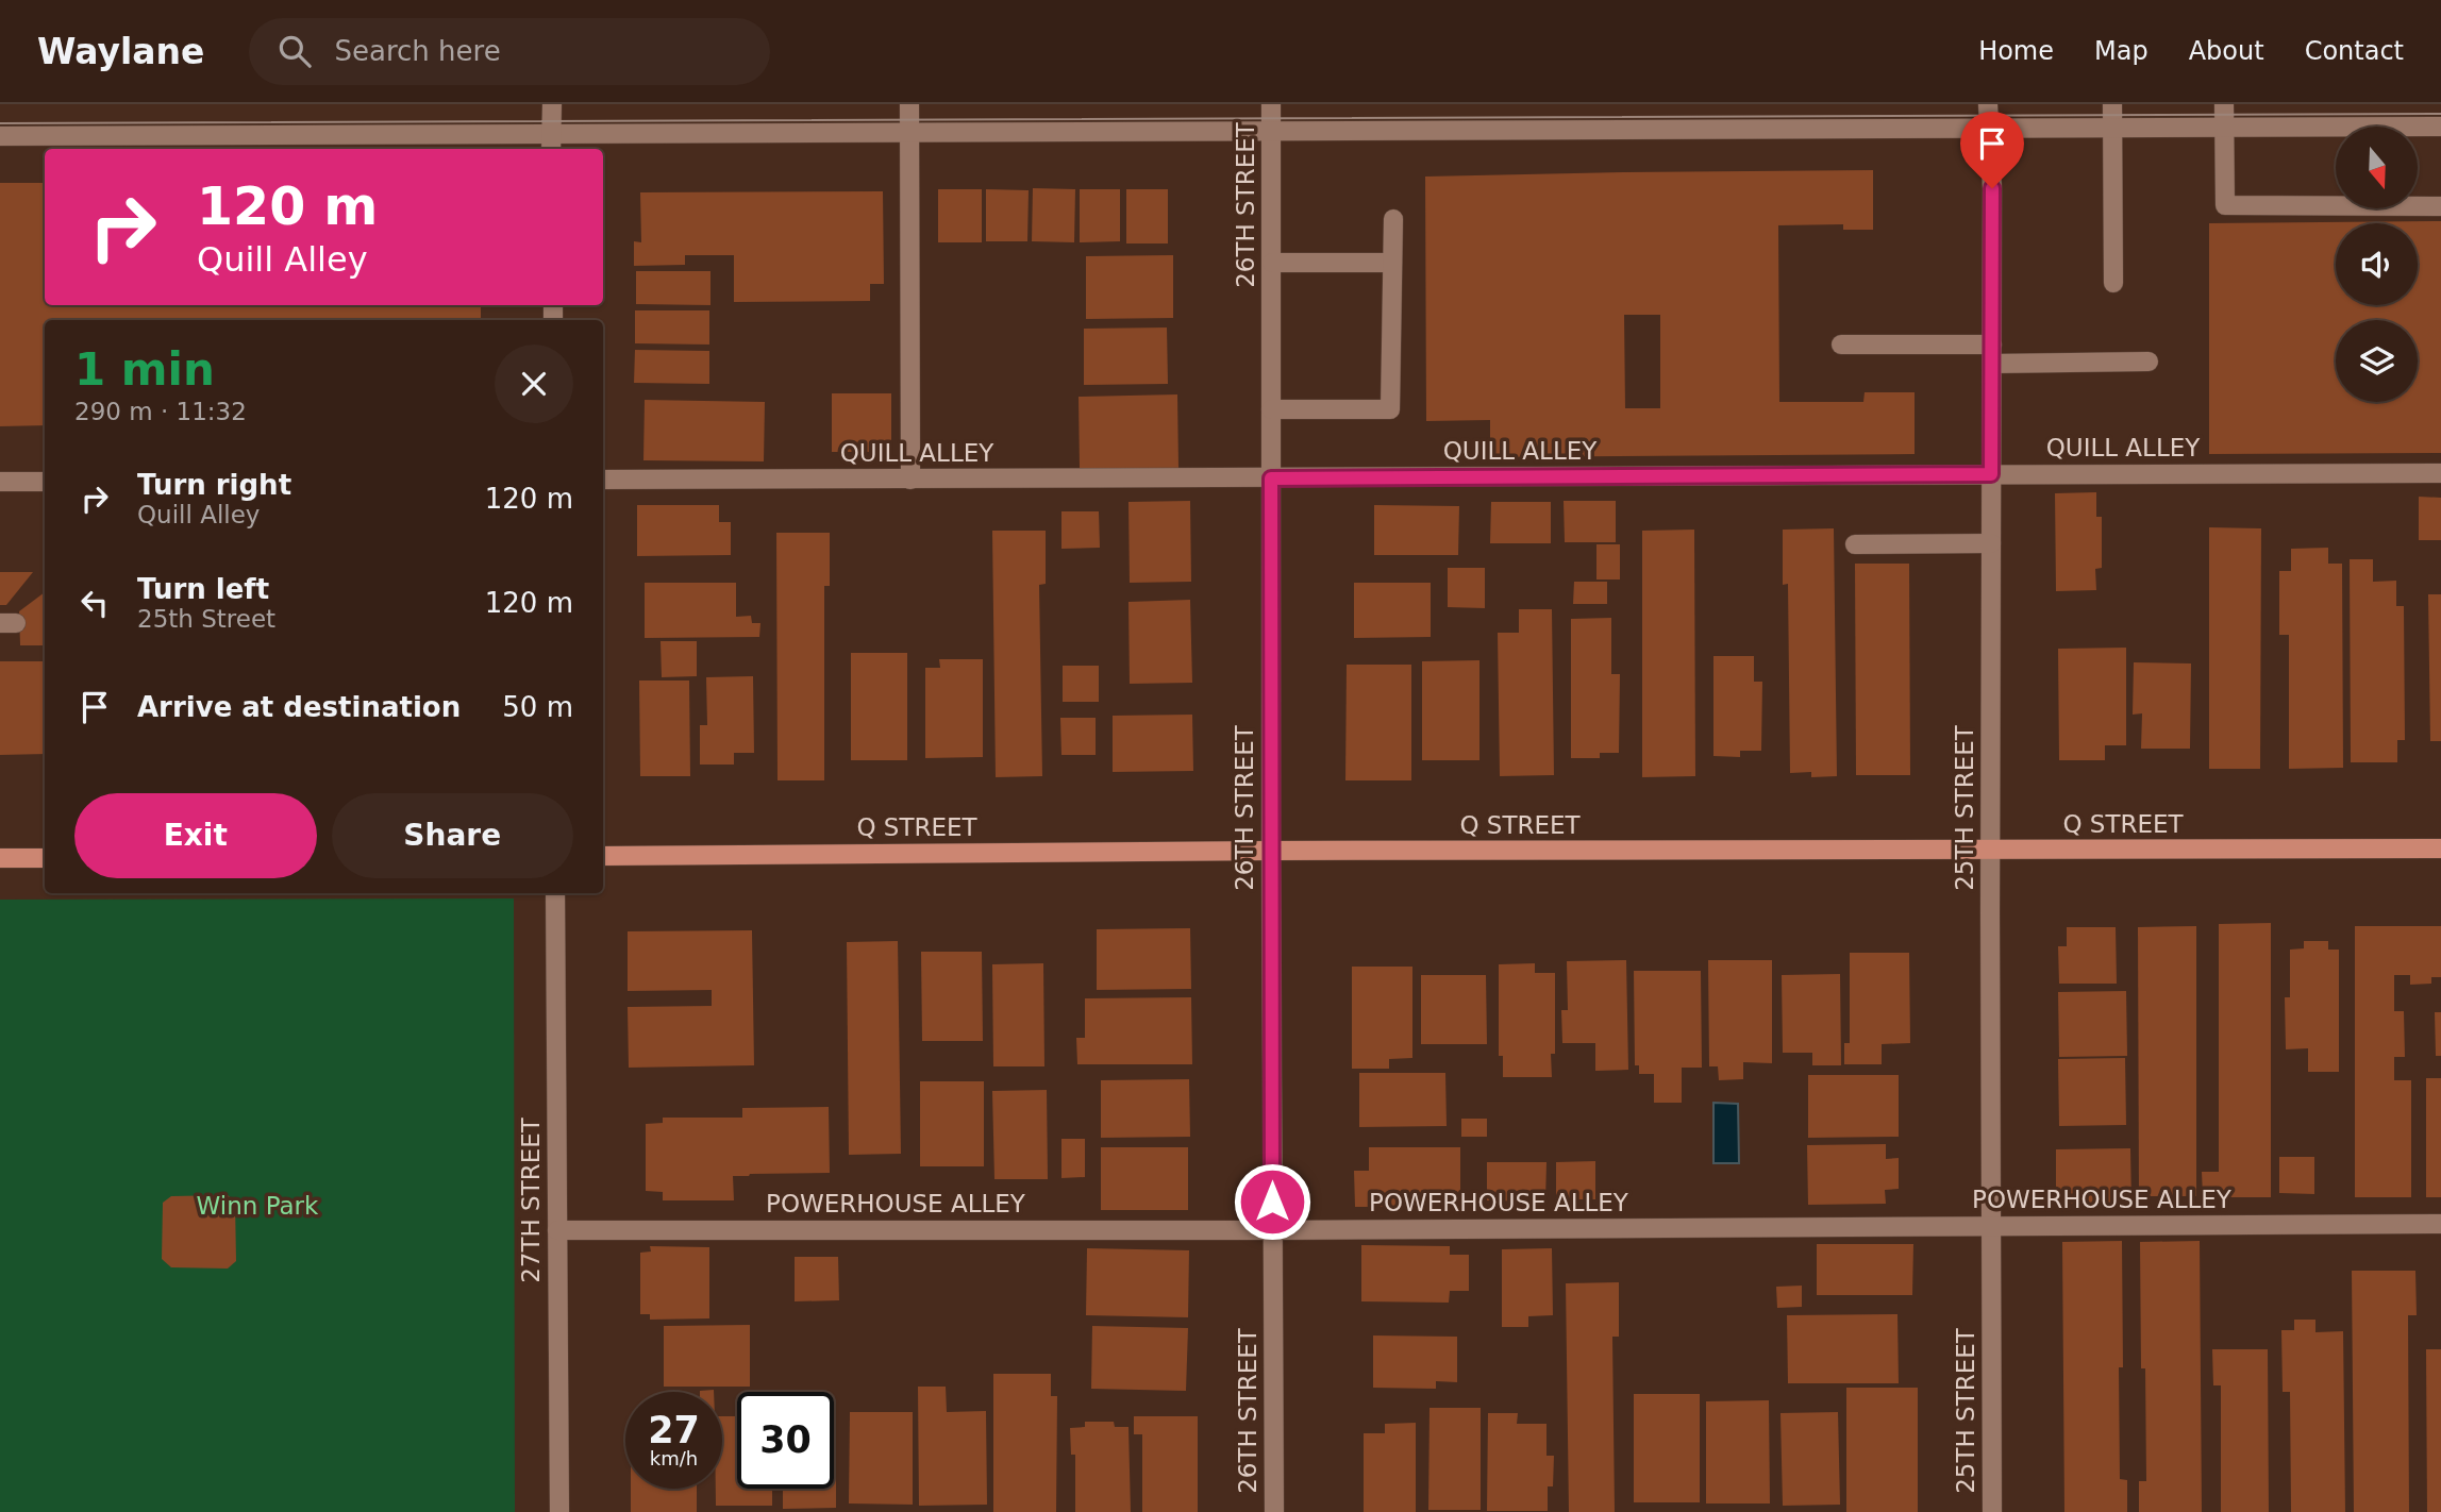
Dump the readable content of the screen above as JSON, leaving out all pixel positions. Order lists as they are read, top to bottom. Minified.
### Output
{"streets":{"main road":["Q STREET"],"street":["26TH STREET","QUILL ALLEY","25TH STREET","POWERHOUSE ALLEY","27TH STREET"]},"crossings":[["26TH STREET","QUILL ALLEY"],["26TH STREET","Q STREET"],["26TH STREET","POWERHOUSE ALLEY"],["QUILL ALLEY","25TH STREET"],["25TH STREET","Q STREET"],["25TH STREET","POWERHOUSE ALLEY"],["POWERHOUSE ALLEY","27TH STREET"]],"parks":["Winn Park"],"north":"bottom","page":{"header":"Waylane","search":"Search here","nav":["Home","Map","About","Contact"],"turn":["120 m","Quill Alley"],"heading":["1 min","290 m · 11:32"],"list":[{"name":"Turn right","note":"Quill Alley","value":"120 m"},{"name":"Turn left","note":"25th Street","value":"120 m"},{"name":"Arrive at destination","value":"50 m"}],"buttons":["Exit","Share"],"speed":"27 km/h","limit":"30"}}
